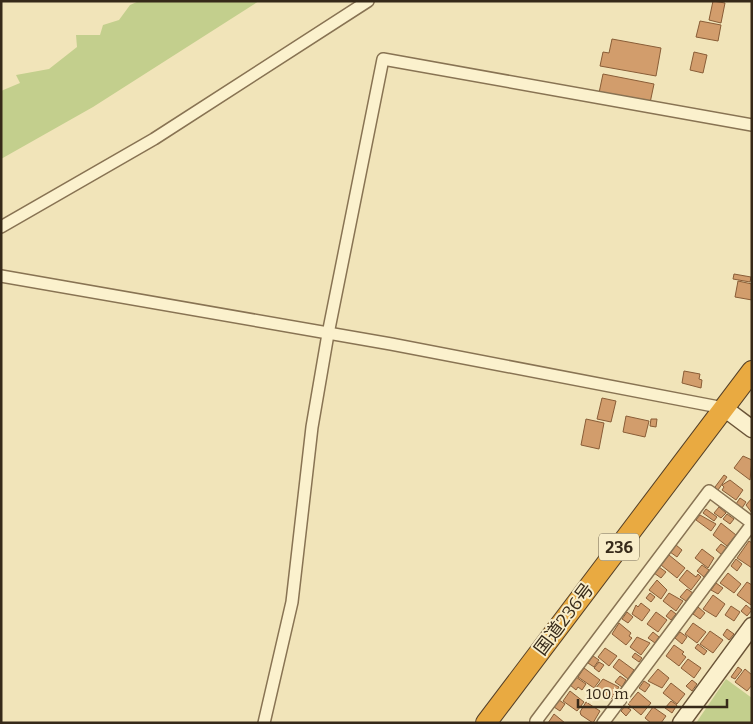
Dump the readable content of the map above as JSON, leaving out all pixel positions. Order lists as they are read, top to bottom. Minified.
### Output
{"streets":{"highway":["236","国道236号"]},"scale_bar":"100 m"}
